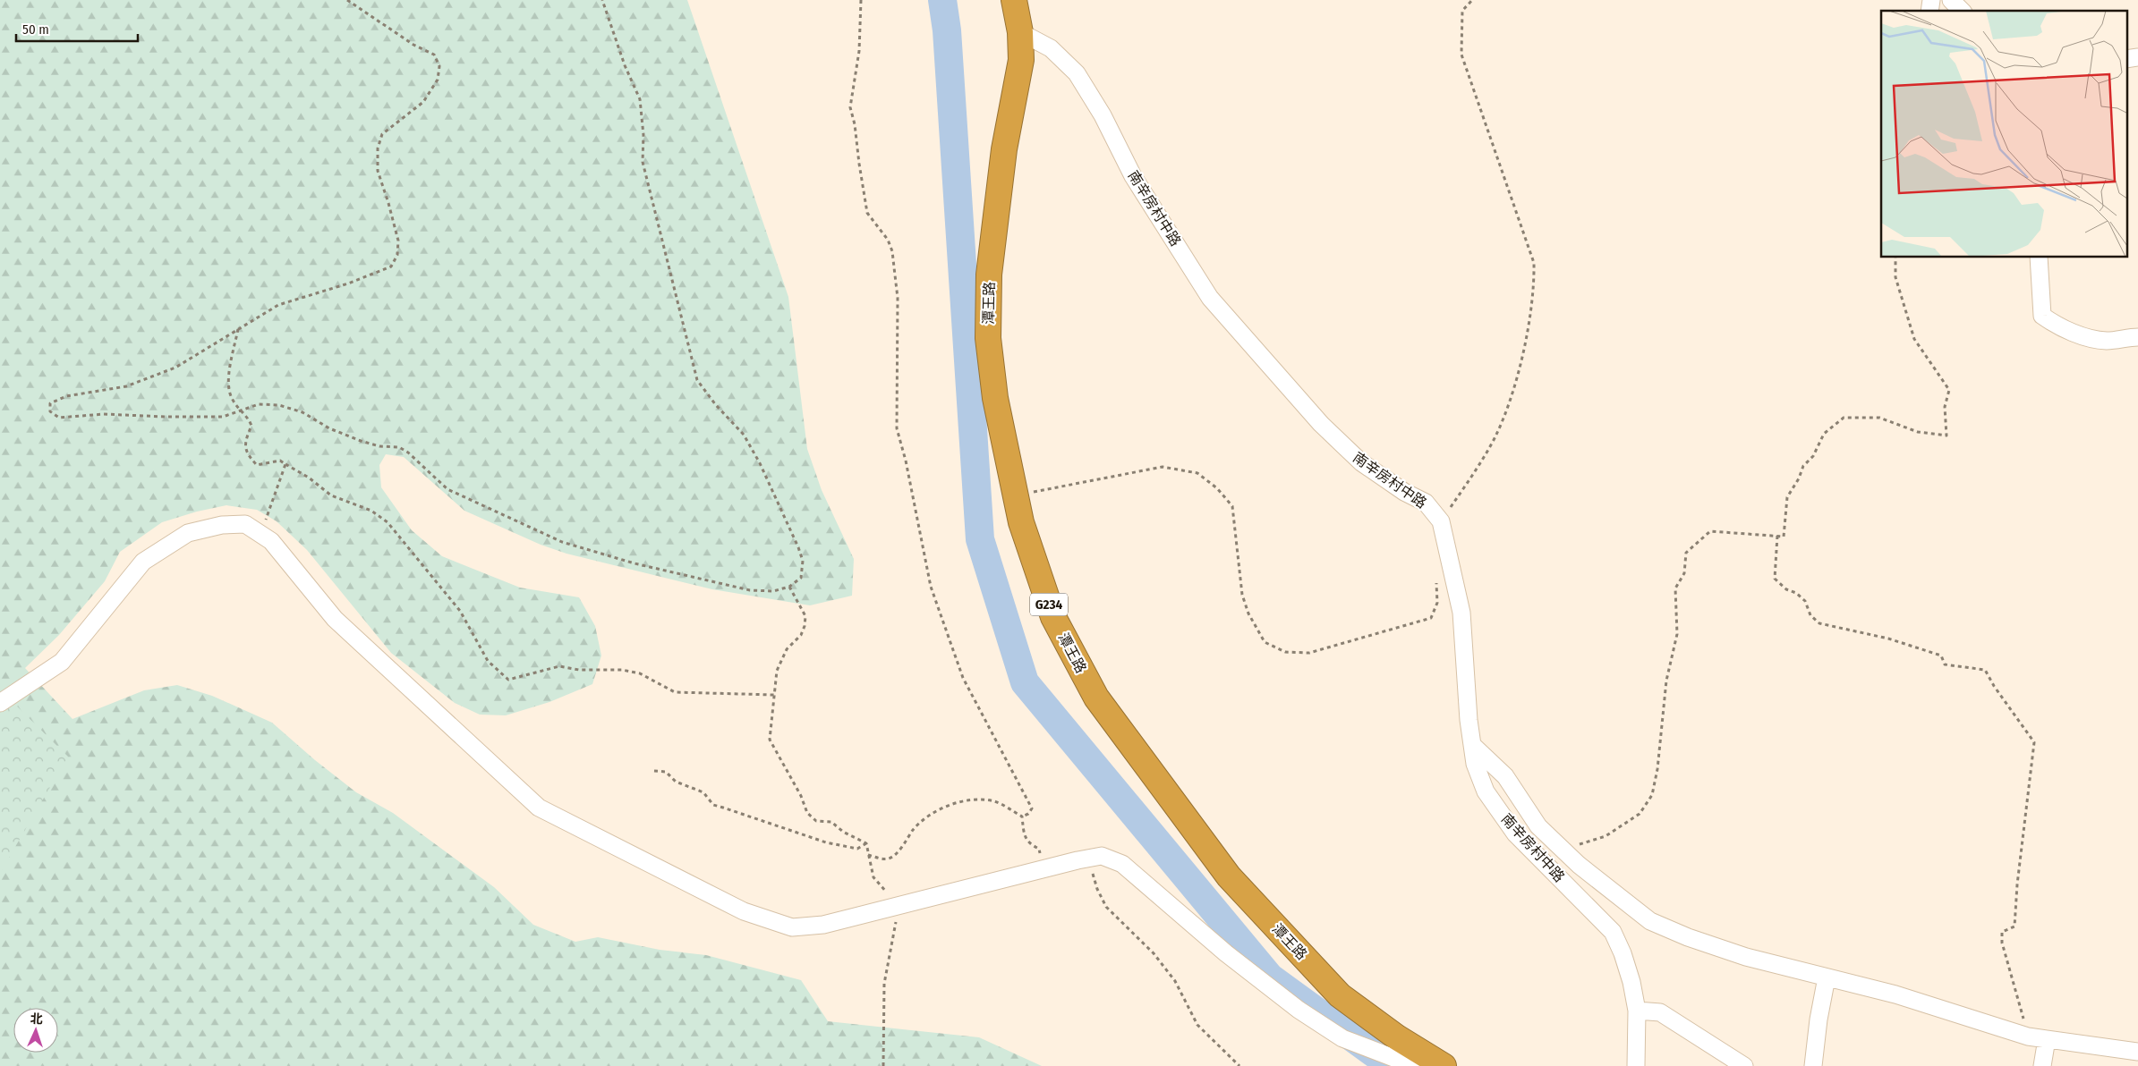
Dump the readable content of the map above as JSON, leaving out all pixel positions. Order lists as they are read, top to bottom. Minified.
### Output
{"streets":{"highway":["潭王路","G234"],"street":["南辛房村中路"]},"crossings":[["南辛房村中路","潭王路"]],"scale_bar":"50 m","north":"top"}
